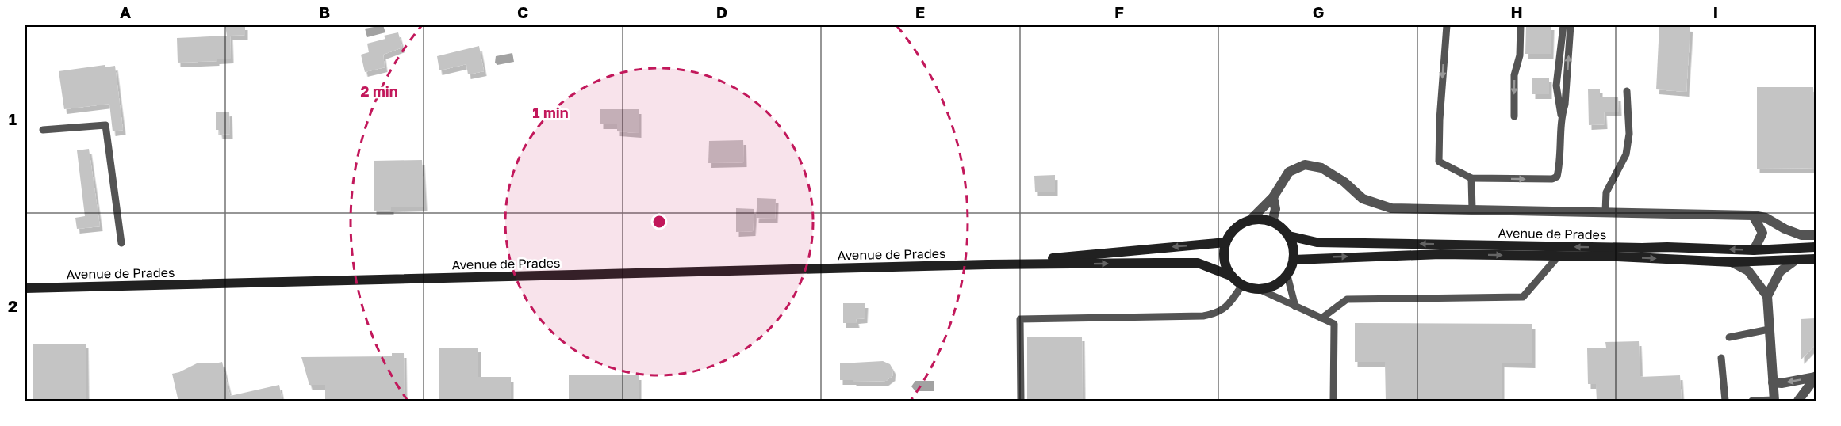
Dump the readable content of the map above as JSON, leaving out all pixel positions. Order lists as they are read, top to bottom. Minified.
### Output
{"streets":{"main road":["Avenue de Prades"]},"grid":{"columns":["A","B","C","D","E","F","G","H","I"],"rows":["1","2"]},"rings":["2 min","1 min"]}
